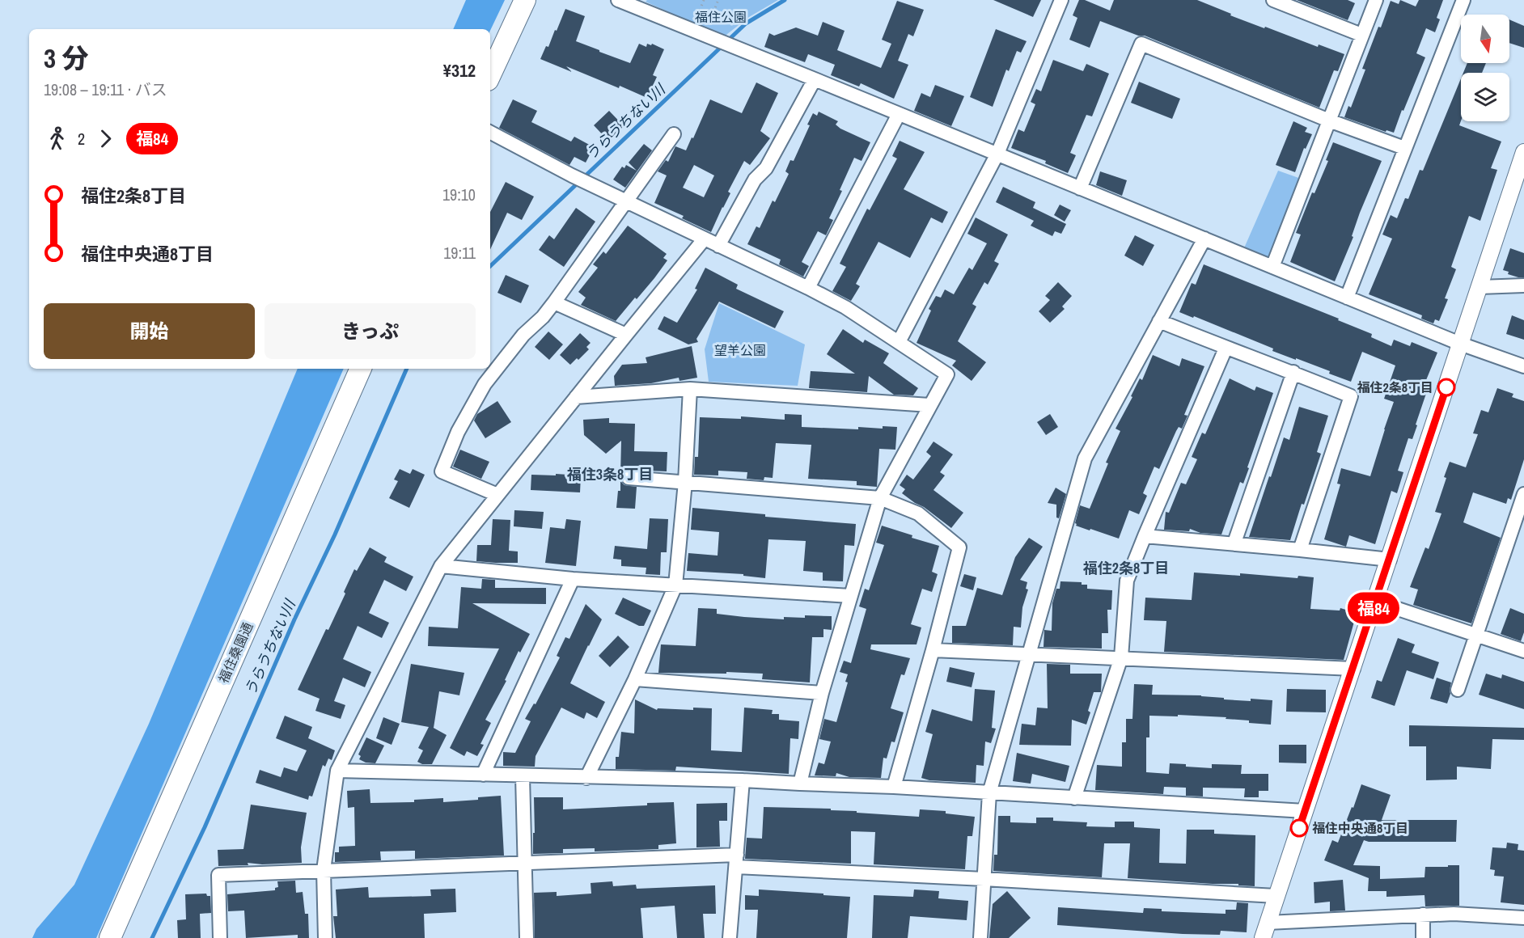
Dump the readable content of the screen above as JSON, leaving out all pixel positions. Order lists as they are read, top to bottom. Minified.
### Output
{"streets":{"main road":["福住桑園通"]},"districts":["福住3条8丁目","福住2条8丁目"],"water":["うらうちない川"],"parks":["福住公園","望羊公園"],"places":["福住2条8丁目","福住中央通8丁目"],"lines":["bus line 福84"],"north":"bottom","page":{"on_map":"福84","heading":["3 分","19:08 – 19:11 · バス","¥312"],"legs":["2","福84"],"list":[{"name":"福住2条8丁目","value":"19:10"},{"name":"福住中央通8丁目","value":"19:11"}],"buttons":["開始","きっぷ"]}}
